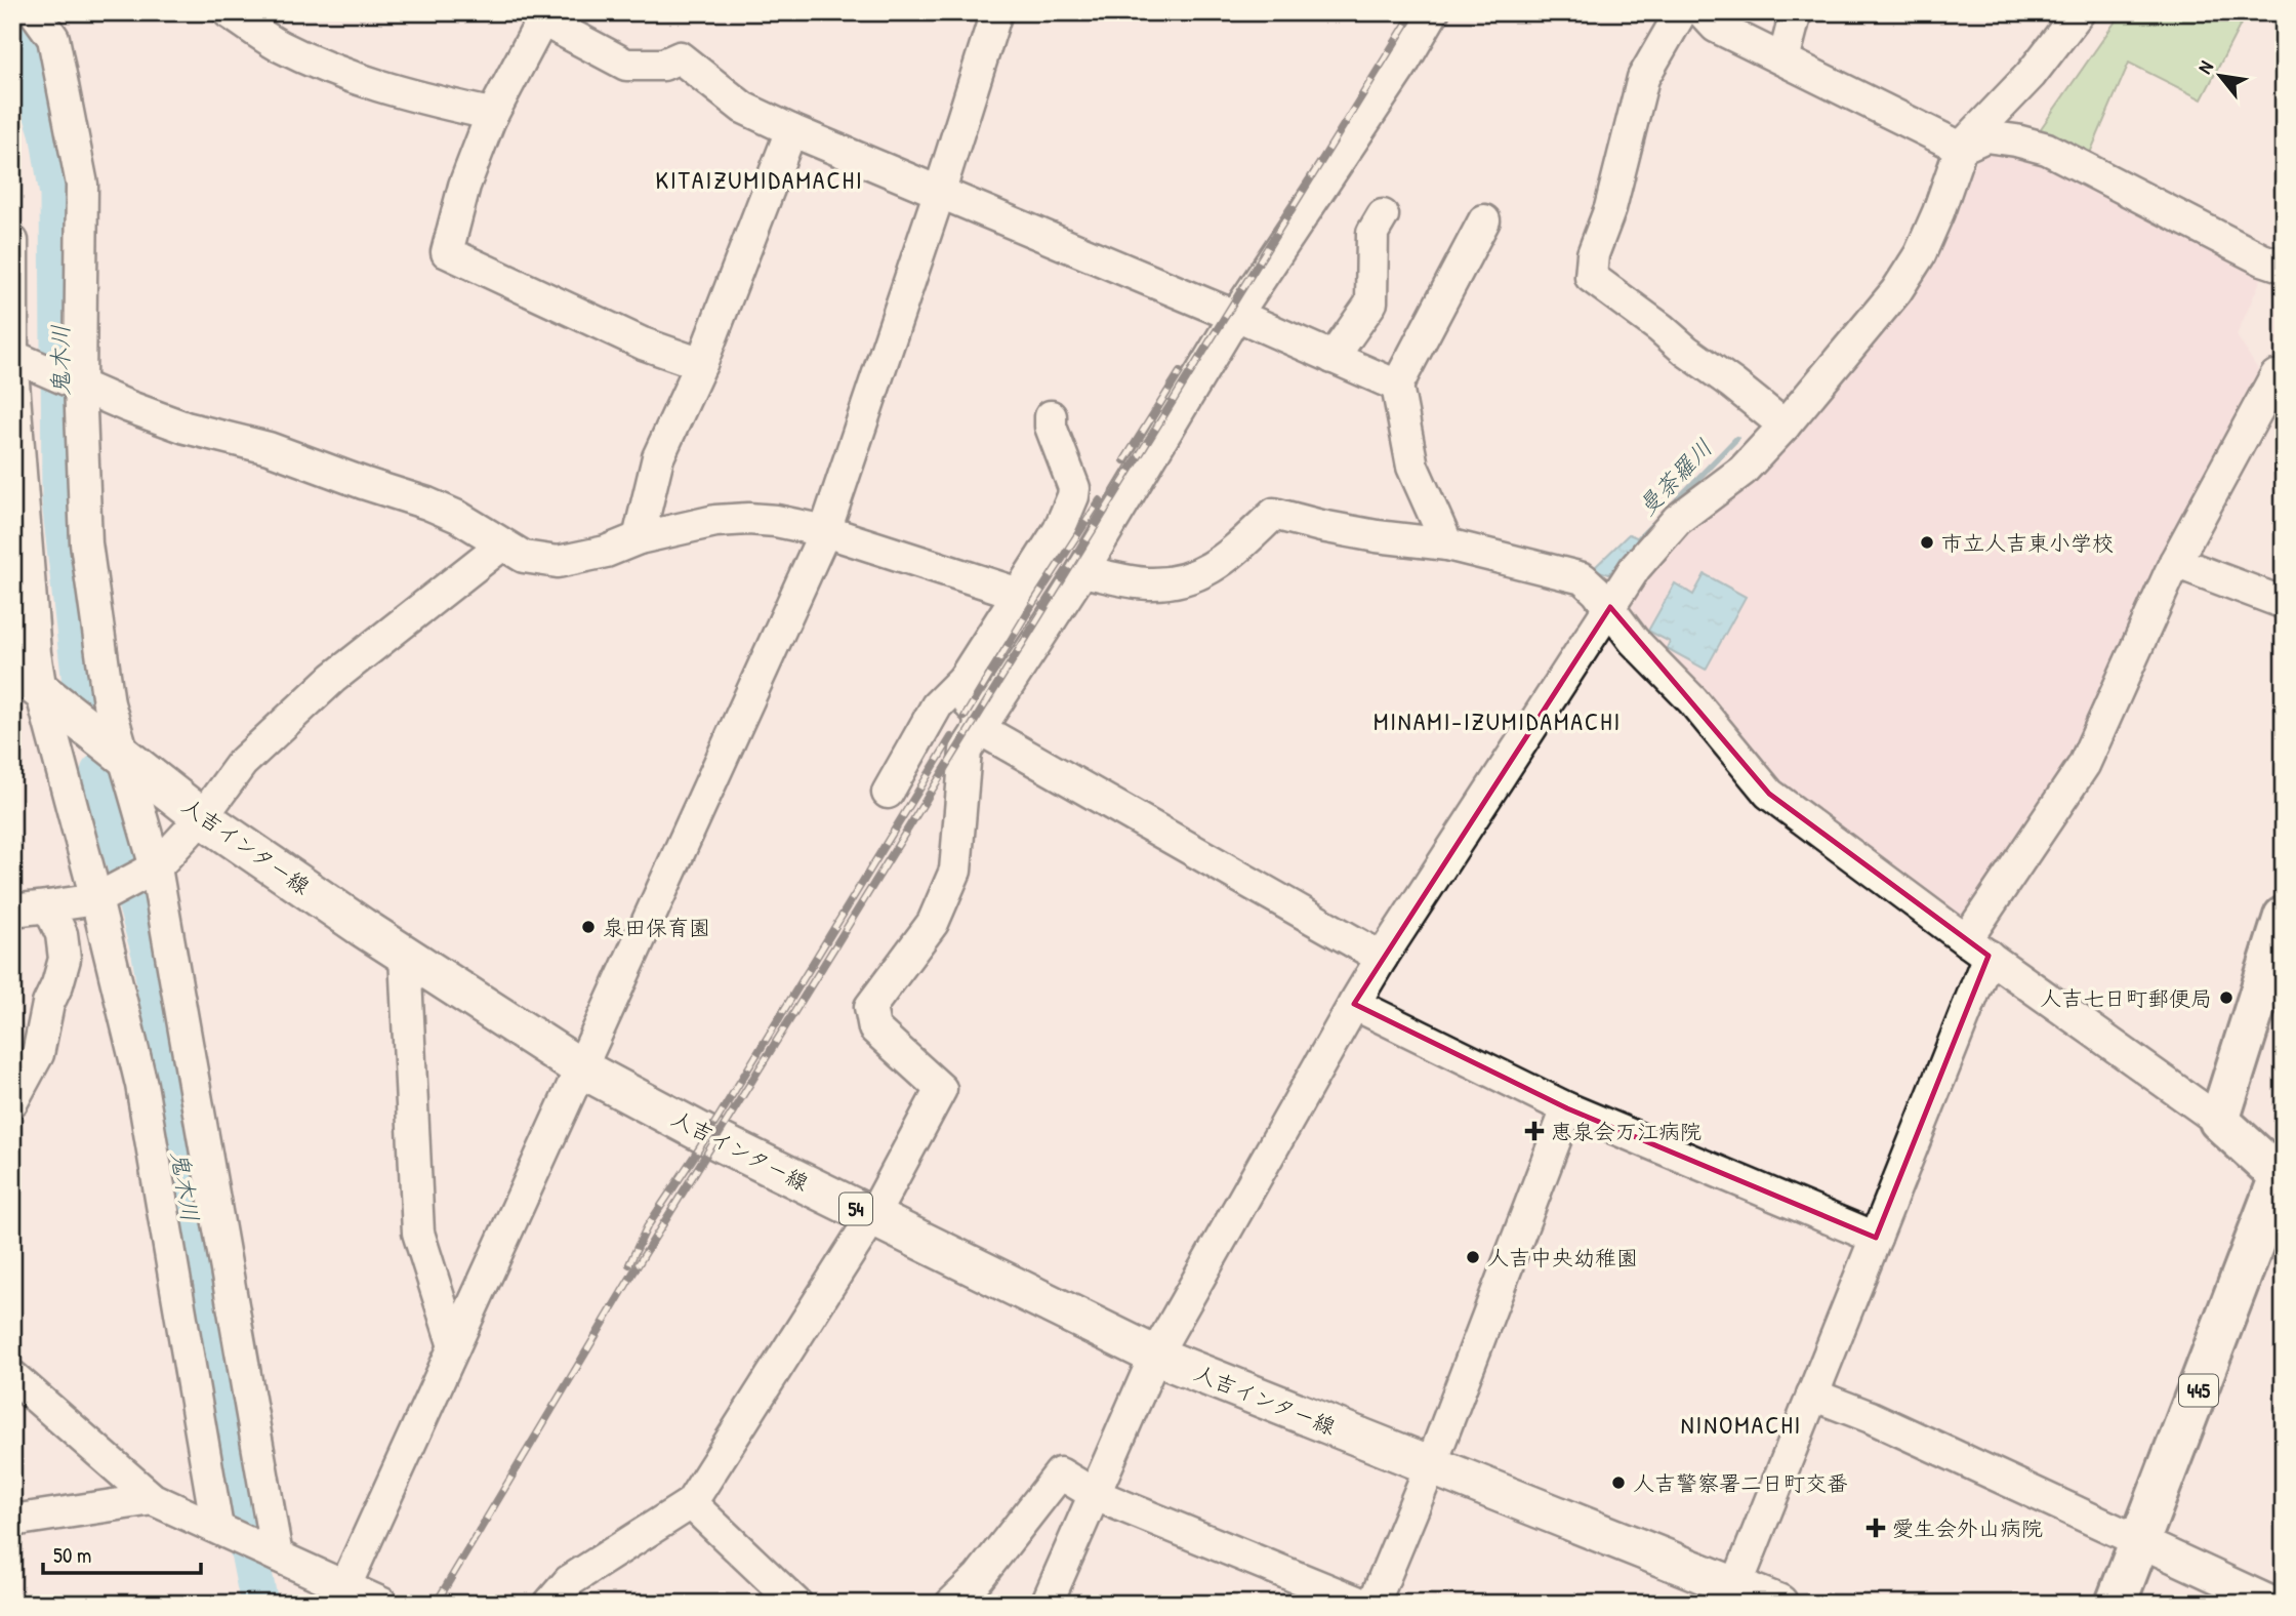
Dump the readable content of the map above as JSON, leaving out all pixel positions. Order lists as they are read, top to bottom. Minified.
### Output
{"streets":{"highway":["445"],"main road":["人吉インター線","54"]},"districts":["KITAIZUMIDAMACHI","MINAMI-IZUMIDAMACHI","NINOMACHI"],"water":["鬼木川","曼荼羅川"],"places":{"other":["市立人吉東小学校","泉田保育園","人吉七日町郵便局","人吉中央幼稚園","人吉警察署二日町交番"],"health":["恵泉会万江病院","愛生会外山病院"]},"scale_bar":"50 m","north":"top left"}
